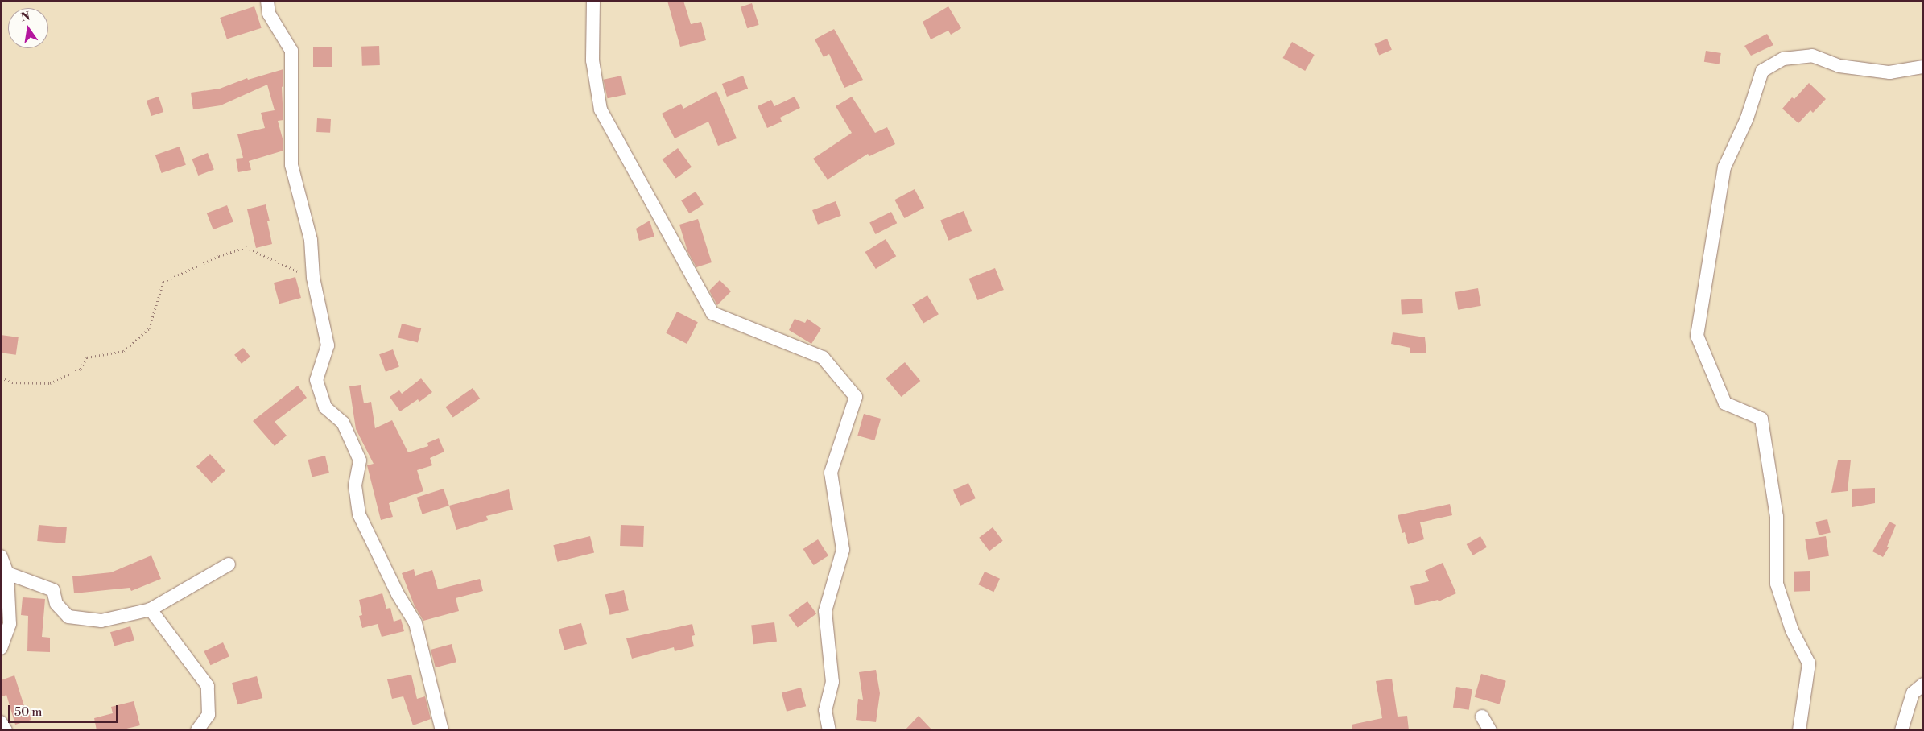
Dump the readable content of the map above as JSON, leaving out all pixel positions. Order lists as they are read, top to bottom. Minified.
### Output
{"scale_bar":"50 m","north":"top"}
